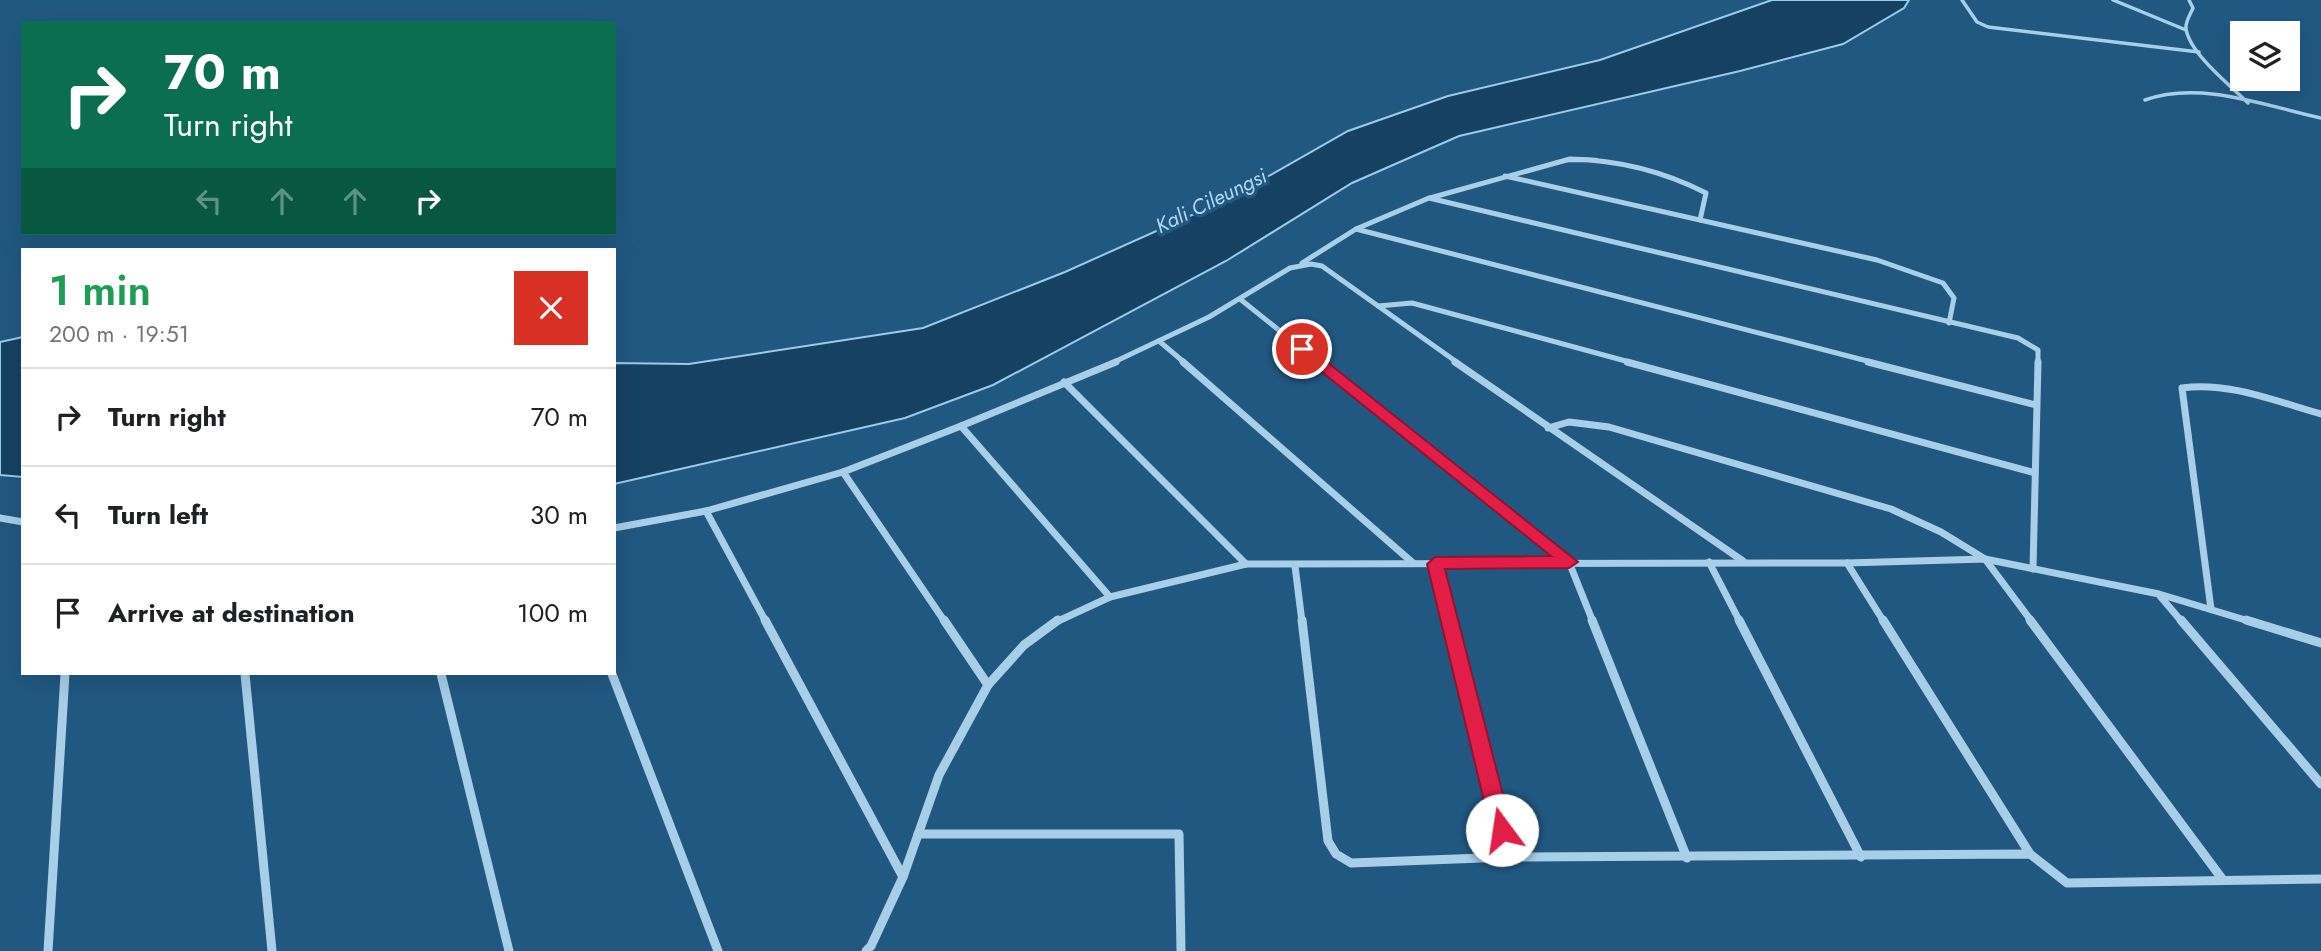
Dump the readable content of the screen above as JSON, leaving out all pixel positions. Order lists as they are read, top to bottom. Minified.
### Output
{"water":["Kali Cileungsi"],"page":{"turn":["70 m","Turn right"],"heading":["1 min","200 m · 19:51"],"list":[{"name":"Turn right","value":"70 m"},{"name":"Turn left","value":"30 m"},{"name":"Arrive at destination","value":"100 m"}]}}
